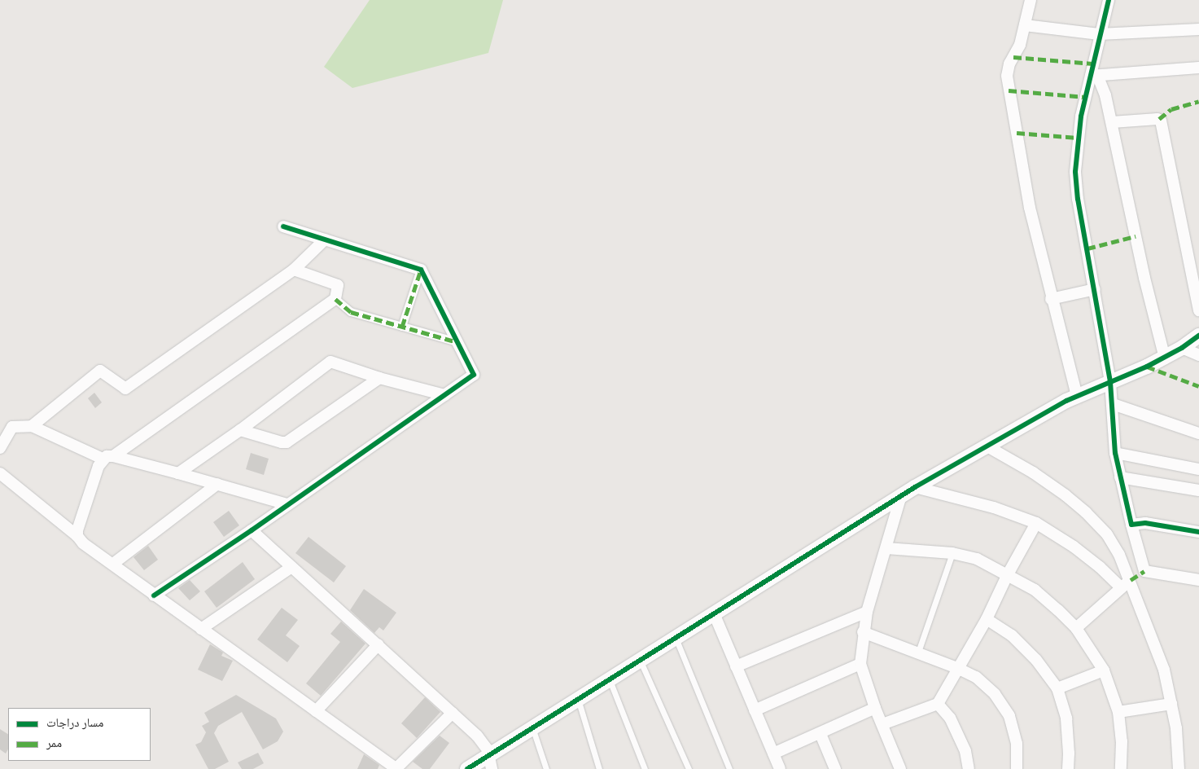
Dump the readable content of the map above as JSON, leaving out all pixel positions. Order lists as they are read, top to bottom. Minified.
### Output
{"legend":["مسار دراجات","ممر"]}
